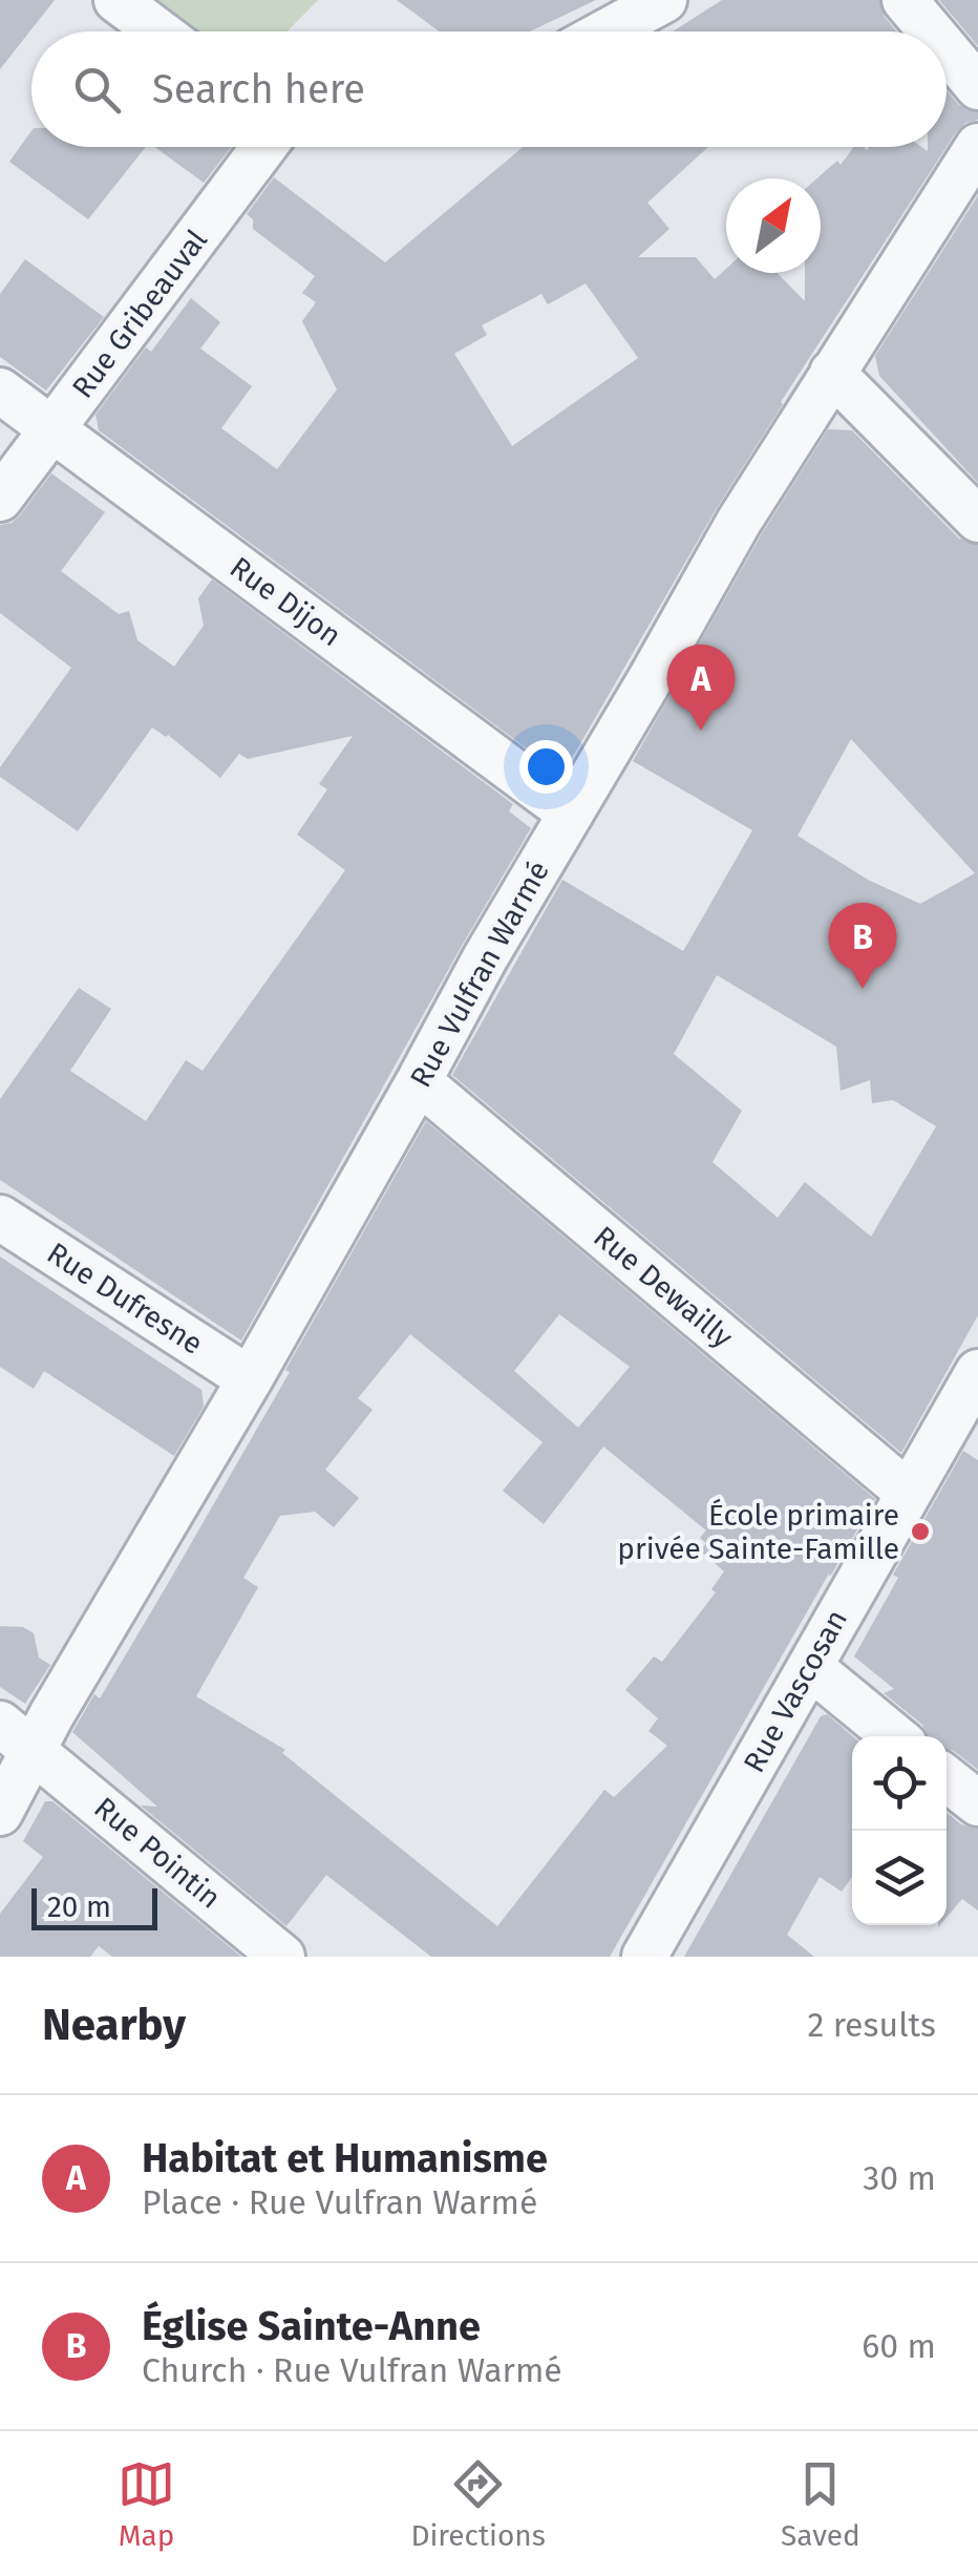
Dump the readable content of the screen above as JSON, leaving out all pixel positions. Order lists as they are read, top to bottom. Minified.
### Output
{"streets":{"street":["Rue Gribeauval","Rue Dijon","Rue Vulfran Warmé","Rue Dewailly","Rue Dufresne","Rue Vascosan","Rue Pointin"]},"crossings":[["Rue Gribeauval","Rue Dijon"],["Rue Dijon","Rue Vulfran Warmé"],["Rue Vulfran Warmé","Rue Dewailly"],["Rue Vulfran Warmé","Rue Dufresne"],["Rue Vulfran Warmé","Rue Pointin"],["Rue Dewailly","Rue Vascosan"]],"places":["École primaire privée Sainte-Famille"],"scale_bar":"20 m","north":"top right","page":{"search":"Search here","pins":["A","B"],"scale":"20 m","heading":["Nearby","2 results"],"list":[{"mark":"A","name":"Habitat et Humanisme","note":"Place · Rue Vulfran Warmé","value":"30 m"},{"mark":"B","name":"Église Sainte-Anne","note":"Church · Rue Vulfran Warmé","value":"60 m"}],"nav":["Map","Directions","Saved"]}}
